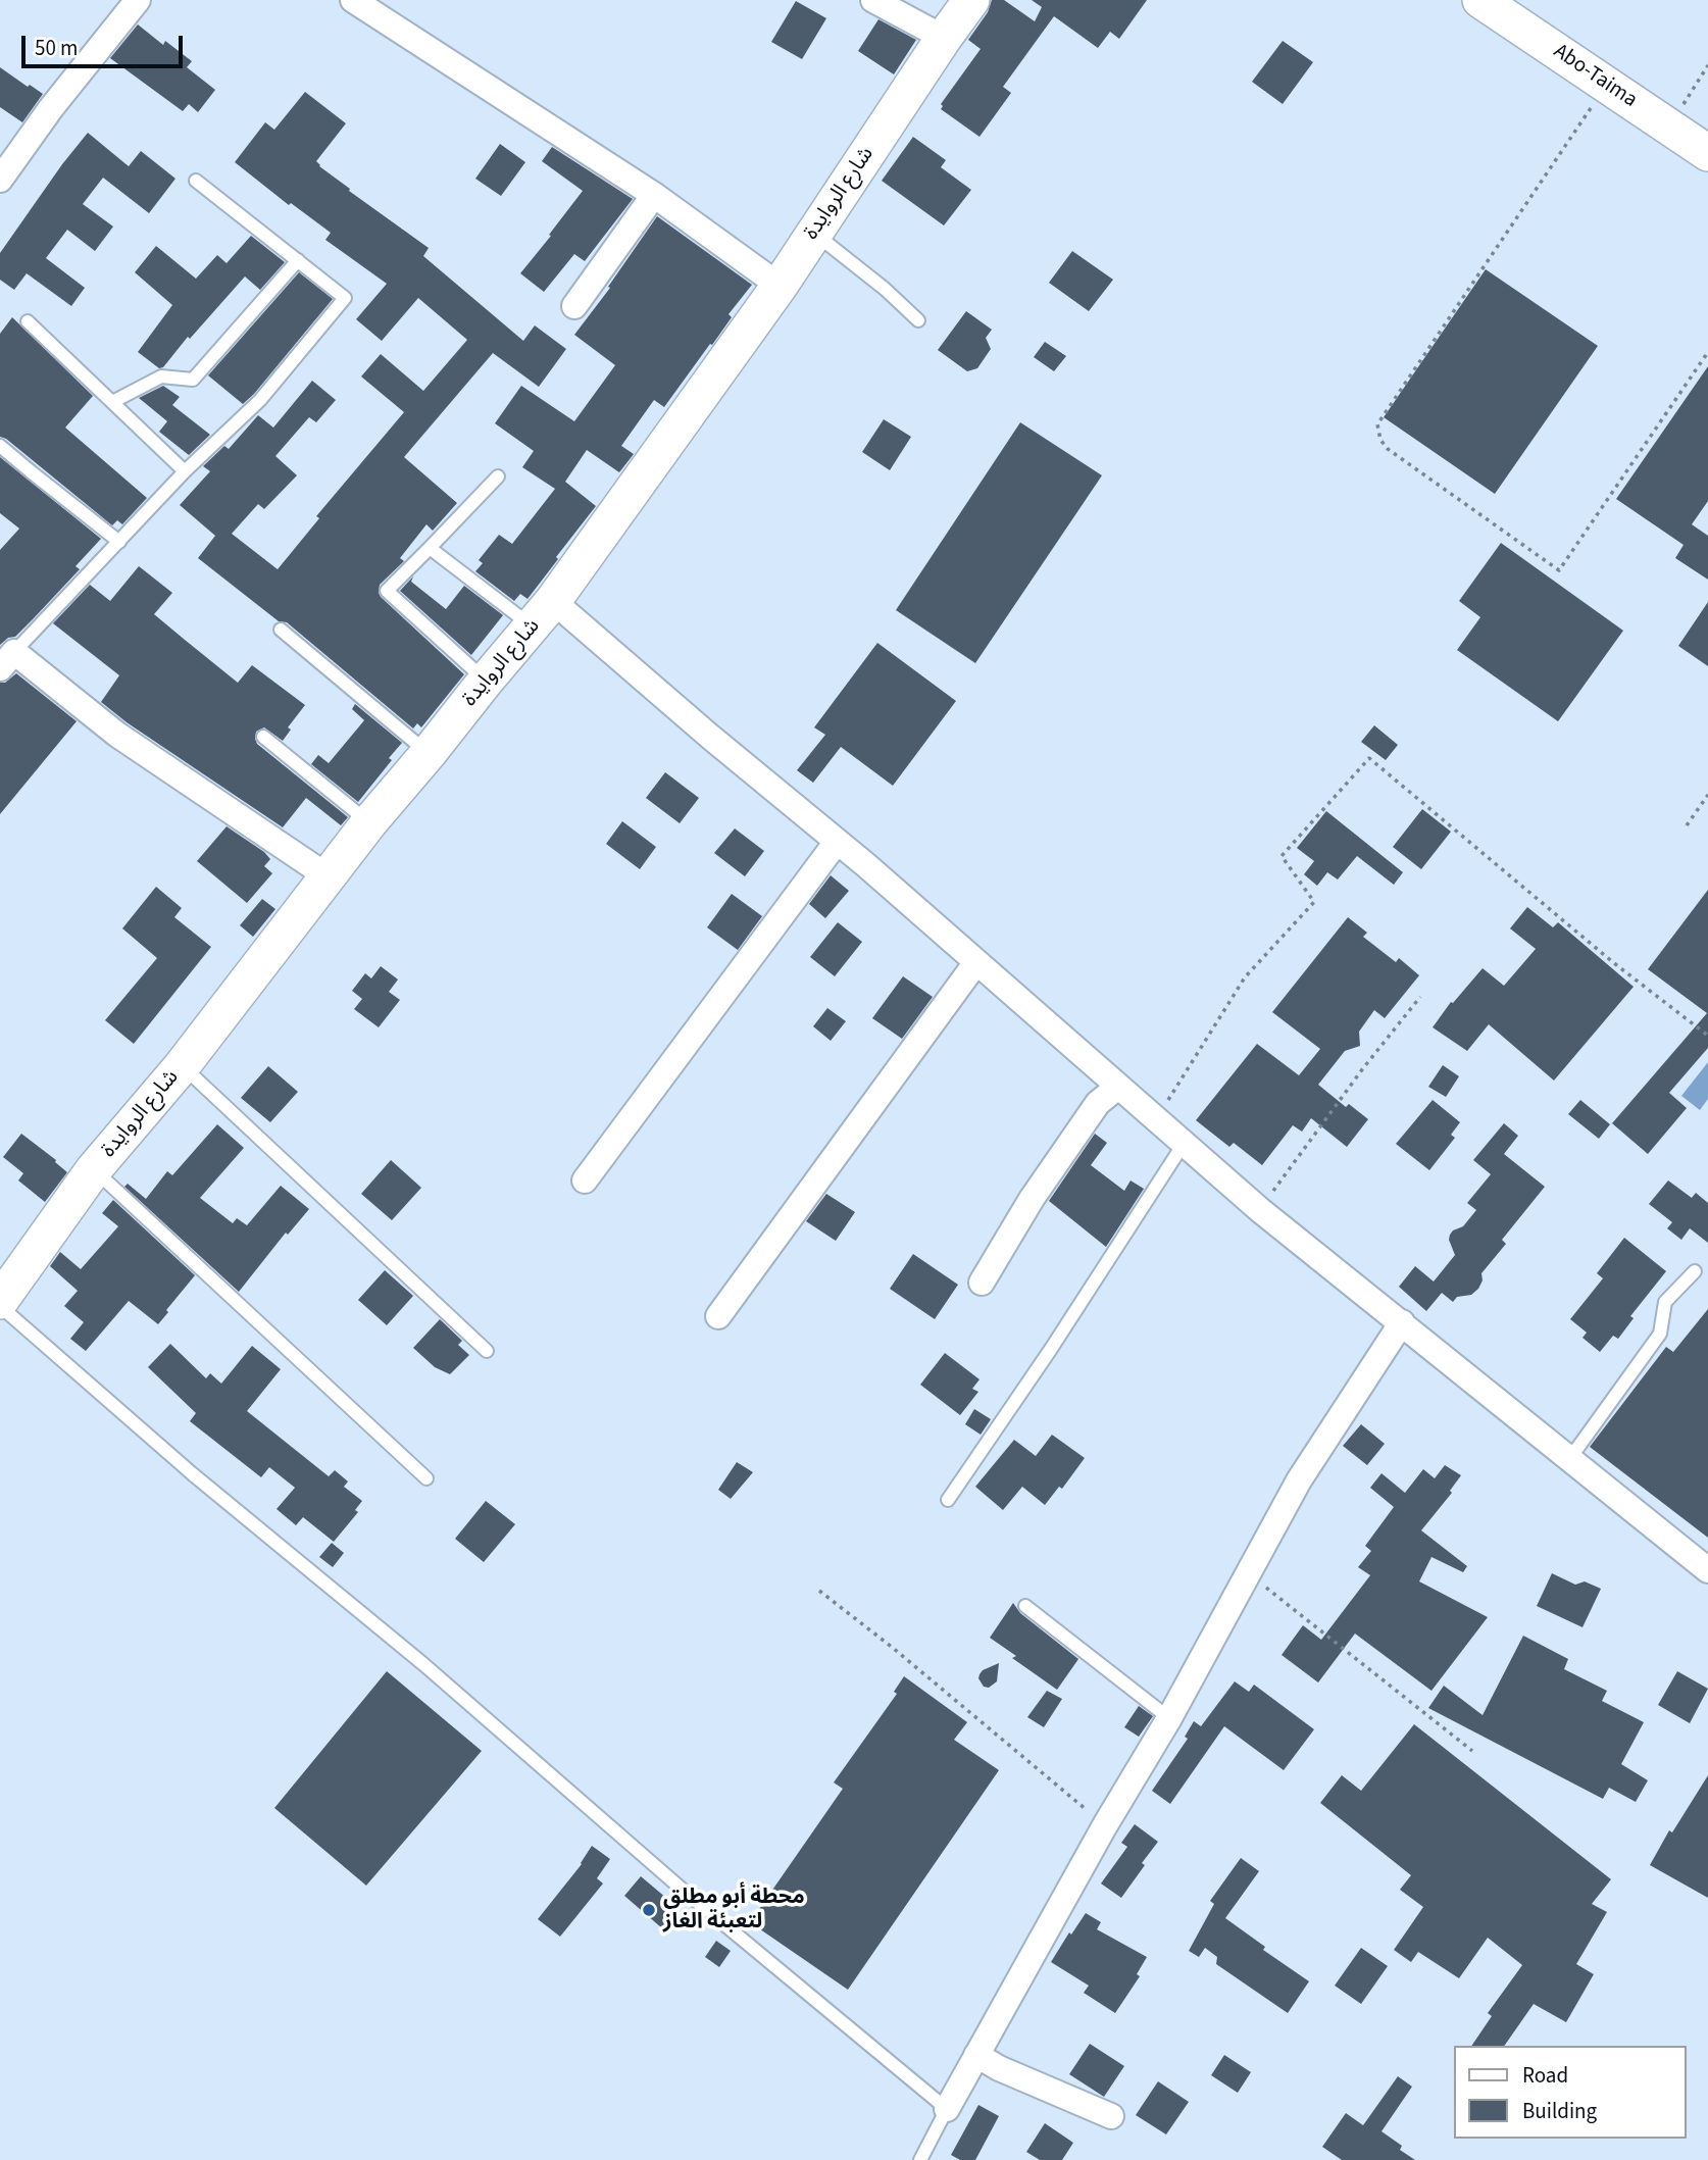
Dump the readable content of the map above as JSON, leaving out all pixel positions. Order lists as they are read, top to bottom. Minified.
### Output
{"streets":{"street":["Abo-Taima","شارع الروايدة"]},"places":["محطة أبو مطلق لتعبئة الغاز"],"legend":["Road","Building"],"scale_bar":"50 m"}
